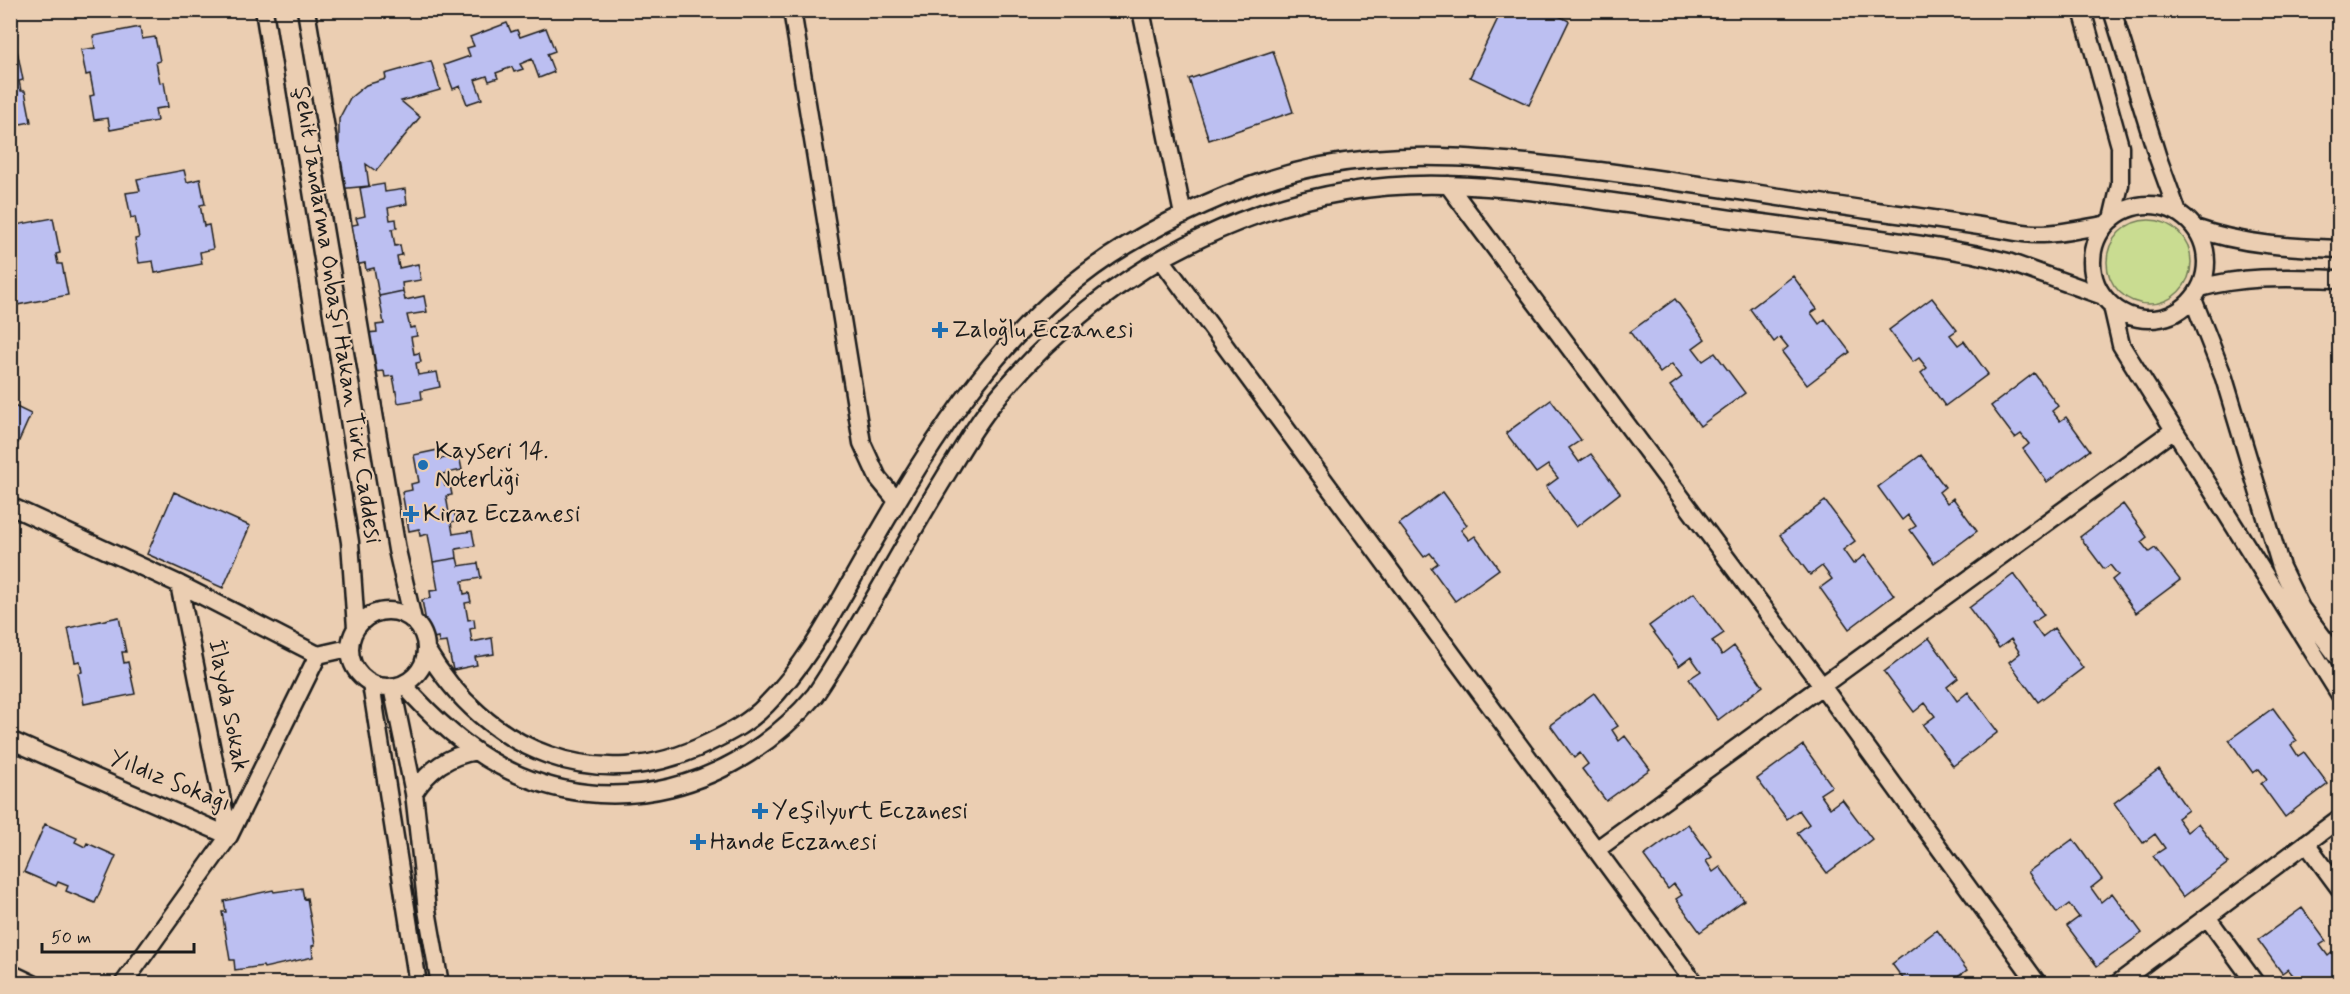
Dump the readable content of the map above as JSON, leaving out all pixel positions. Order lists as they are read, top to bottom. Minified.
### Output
{"streets":{"street":["Şehit Jandarma Onbaşı Hakan Türk Caddesi","İlayda Sokak","Yıldız Sokağı"]},"crossings":[["İlayda Sokak","Yıldız Sokağı"]],"places":{"health":["Zaloğlu Eczanesi","Kiraz Eczanesi","Yeşilyurt Eczanesi","Hande Eczanesi"],"other":["Kayseri 14. Noterliği"]},"scale_bar":"50 m"}
